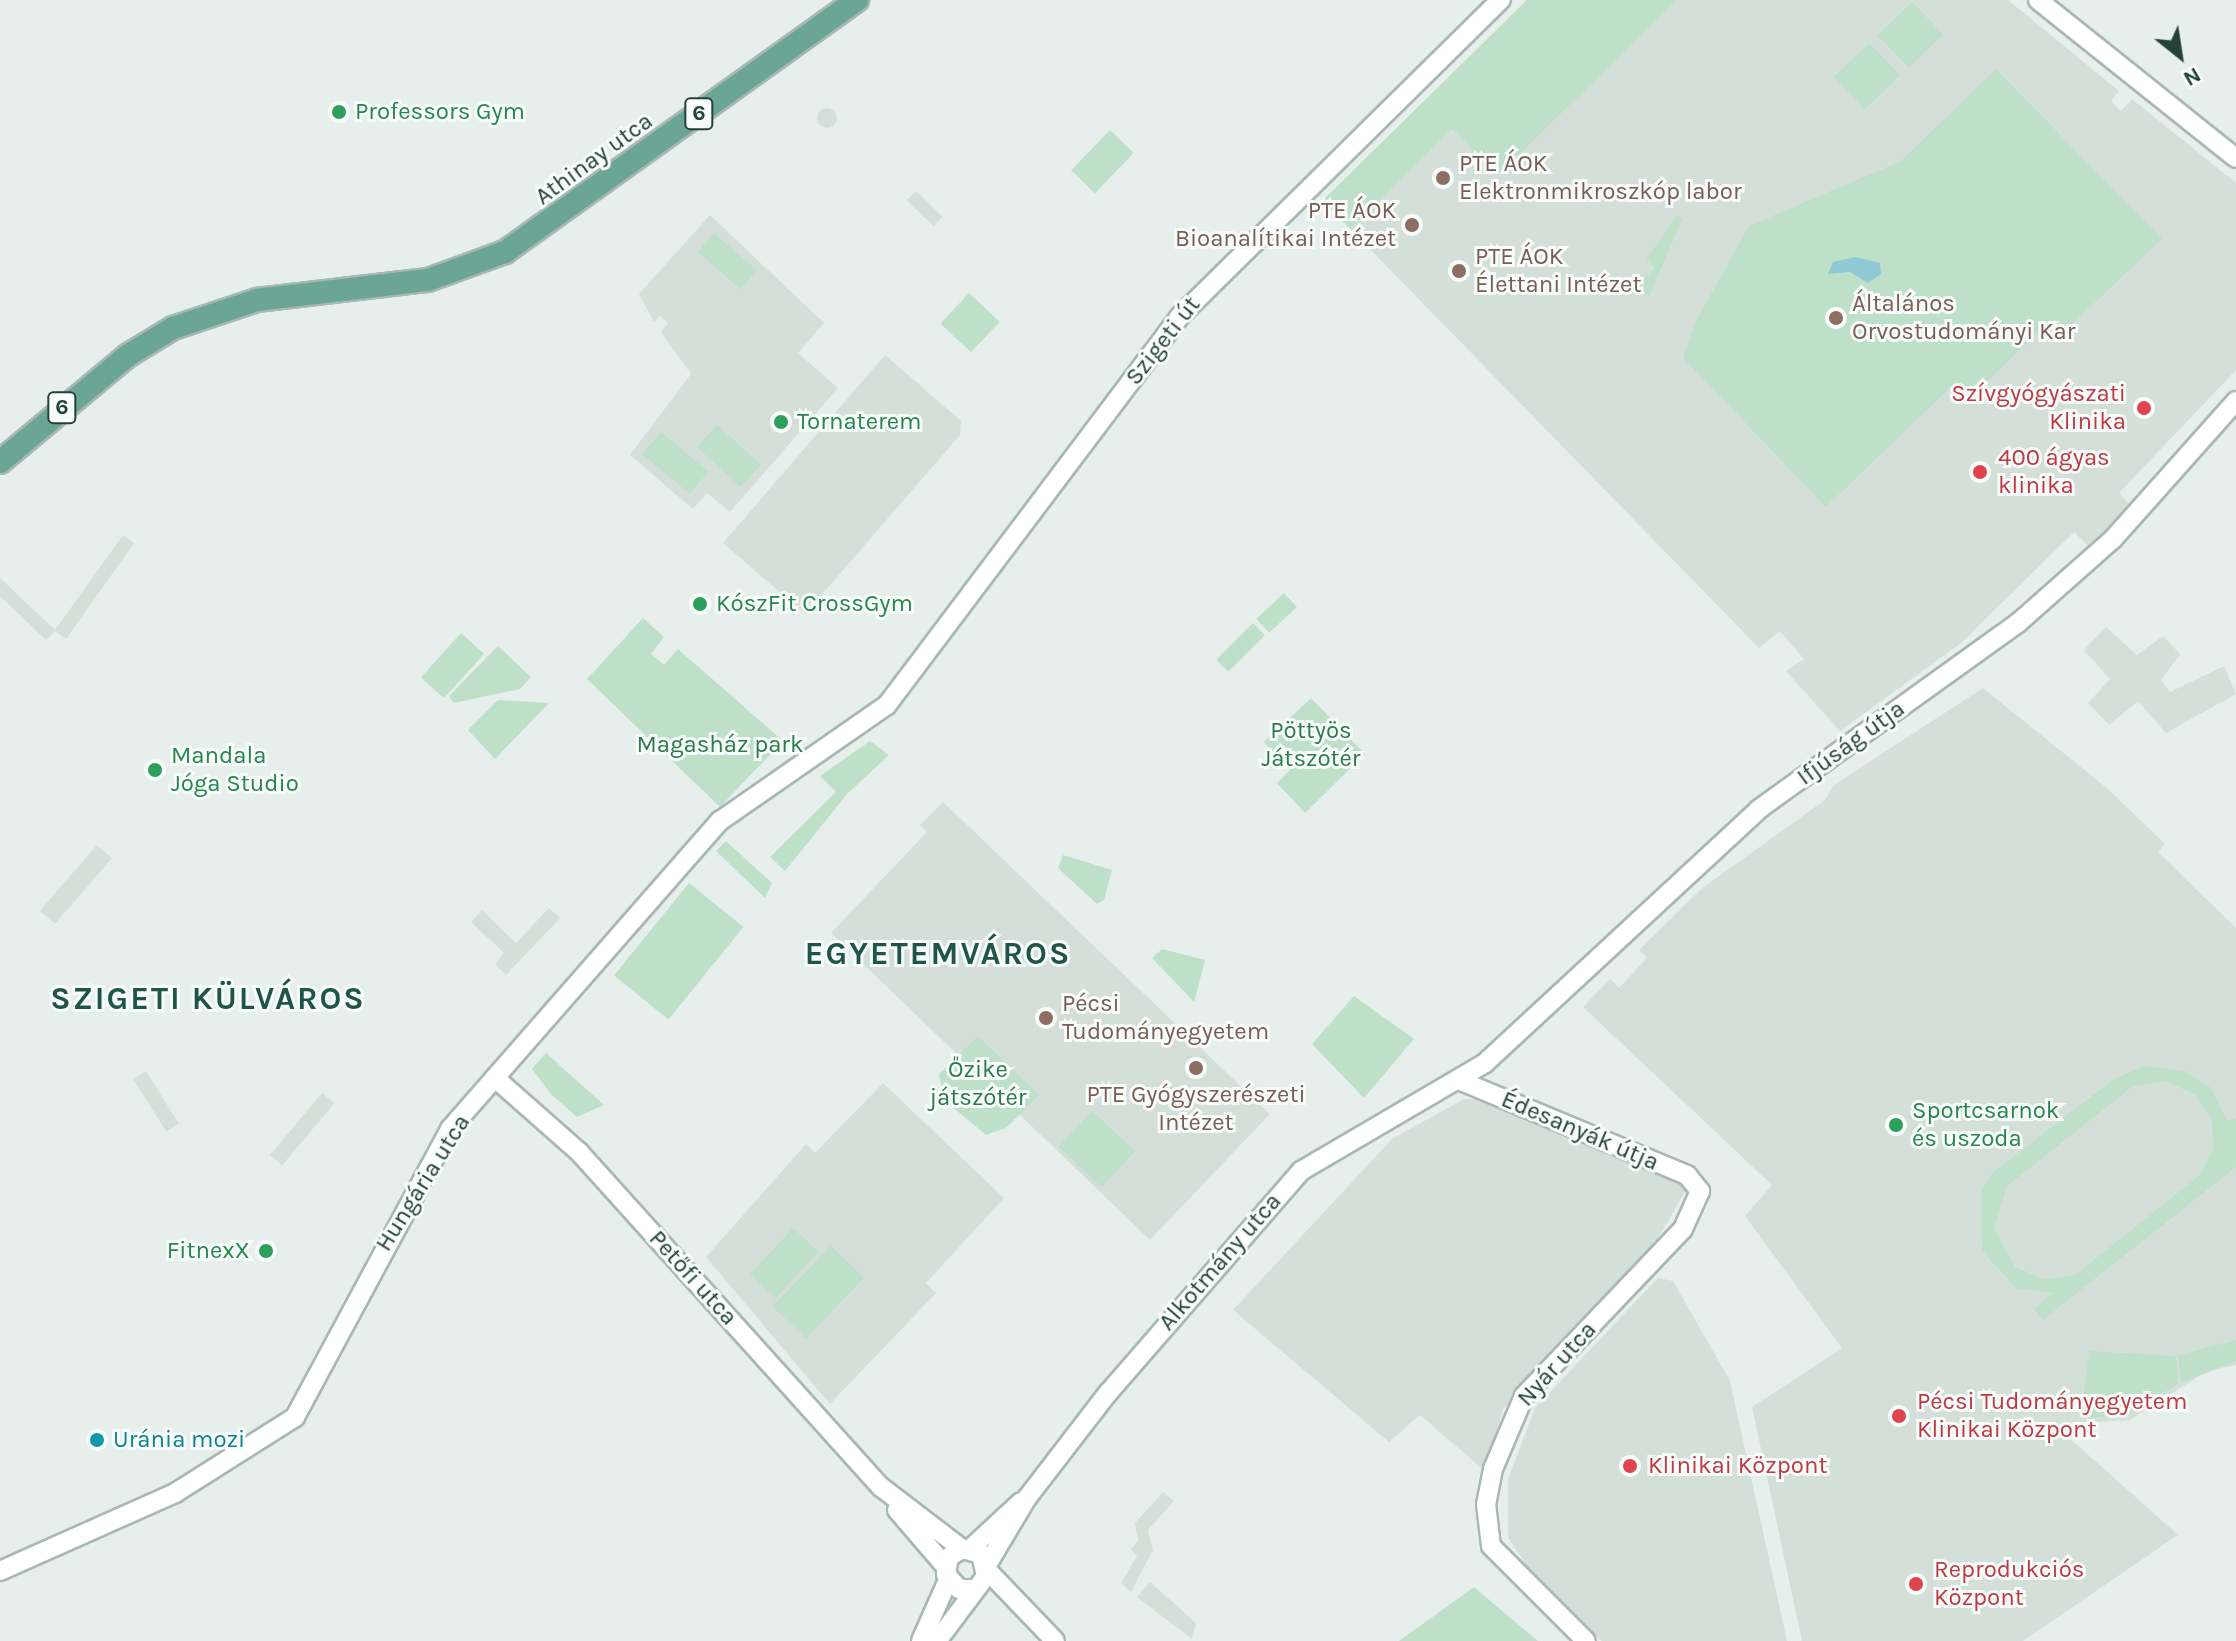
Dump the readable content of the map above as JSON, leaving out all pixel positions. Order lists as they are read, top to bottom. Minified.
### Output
{"streets":{"main road":["6","Athinay utca"],"street":["Szigeti út","Ifjúság útja","Édesanyák útja","Hungária utca","Alkotmány utca","Petőfi utca","Nyár utca"]},"crossings":[["Szigeti út","Hungária utca"],["Ifjúság útja","Édesanyák útja"],["Ifjúság útja","Alkotmány utca"],["Édesanyák útja","Alkotmány utca"],["Édesanyák útja","Nyár utca"],["Hungária utca","Petőfi utca"],["Alkotmány utca","Petőfi utca"]],"districts":["EGYETEMVÁROS","SZIGETI KÜLVÁROS"],"parks":["Pöttyös Játszótér","Magasház park","Őzike játszótér"],"places":["Professors Gym","PTE ÁOK Elektronmikroszkóp labor","PTE ÁOK Bioanalítikai Intézet","PTE ÁOK Élettani Intézet","Általános Orvostudományi Kar","Szívgyógyászati Klinika","Tornaterem","400 ágyas klinika","KószFit CrossGym","Mandala Jóga Studio","Pécsi Tudományegyetem","PTE Gyógyszerészeti Intézet","Sportcsarnok és uszoda","FitnexX","Pécsi Tudományegyetem Klinikai Központ","Uránia mozi","Klinikai Központ","Reprodukciós Központ"],"north":"bottom right"}
